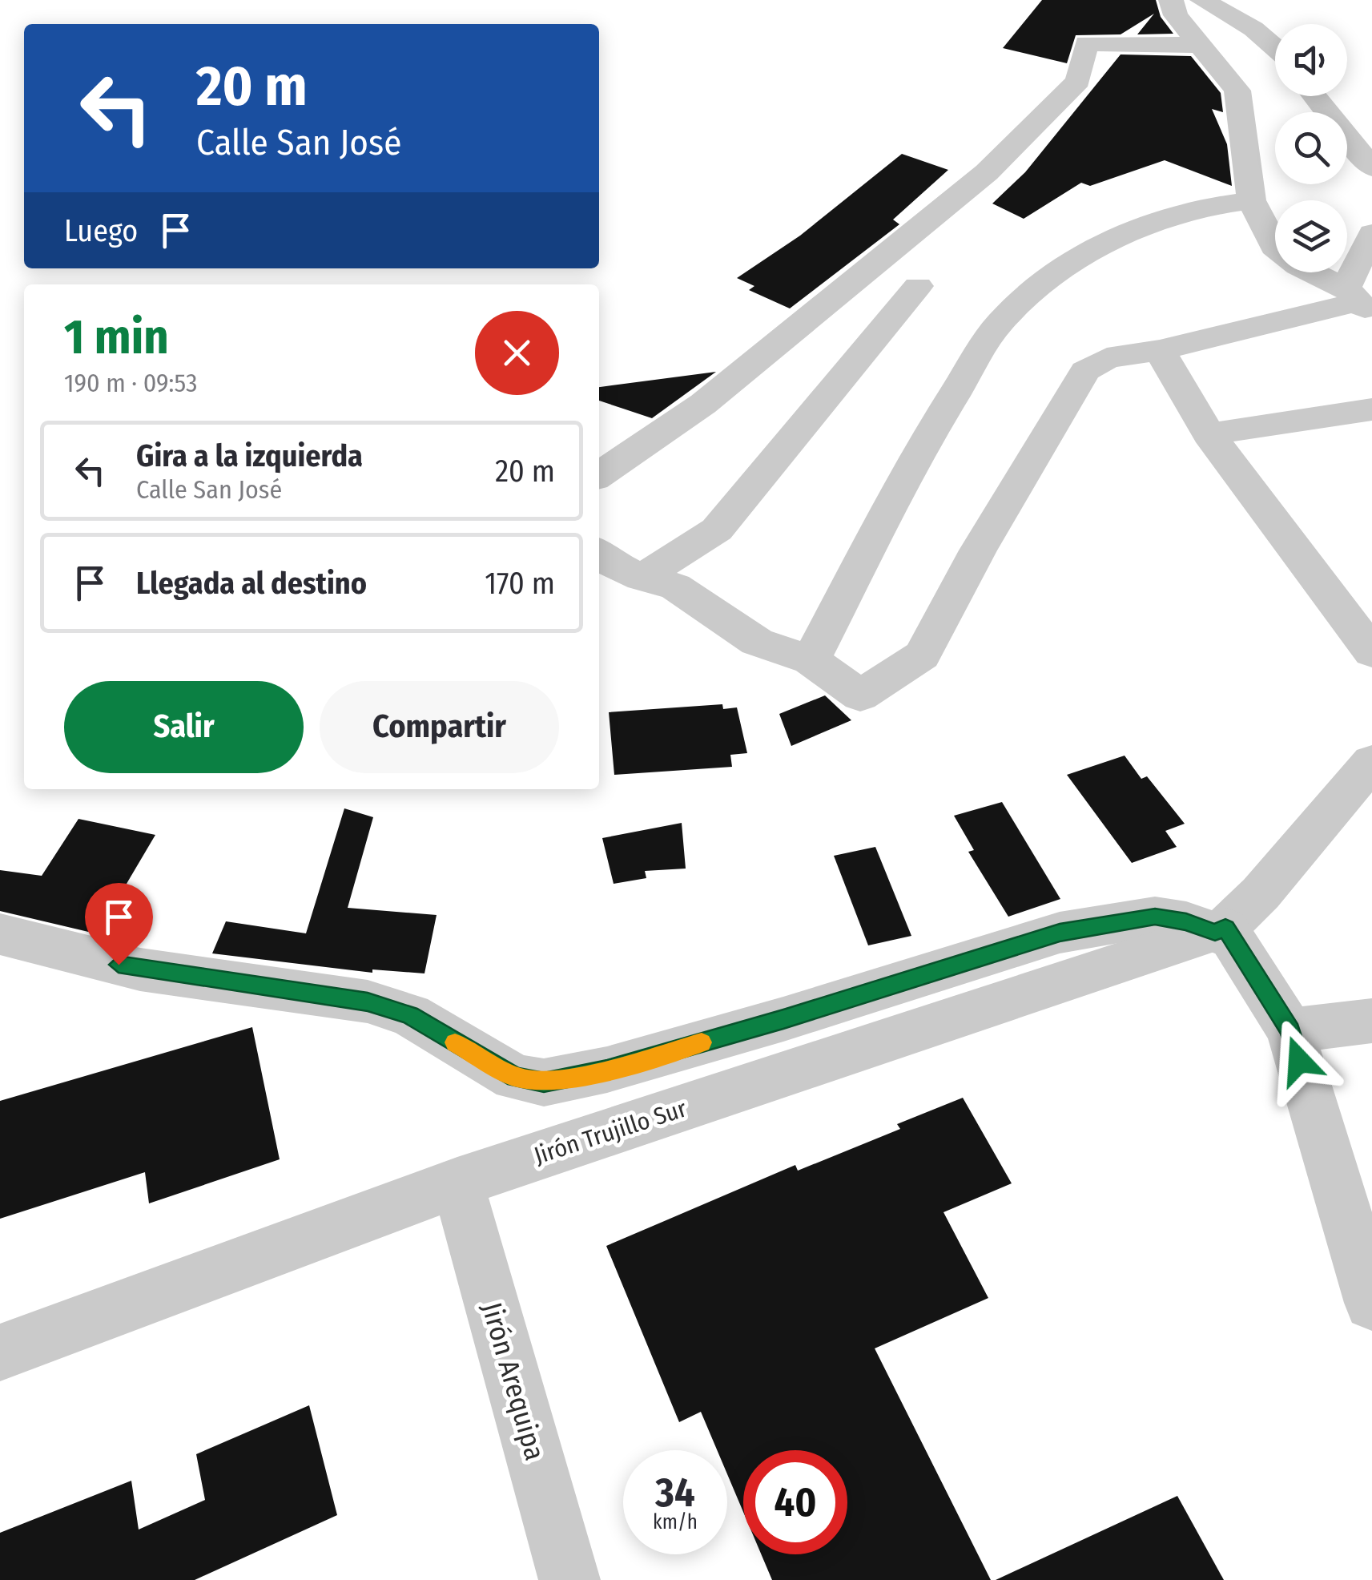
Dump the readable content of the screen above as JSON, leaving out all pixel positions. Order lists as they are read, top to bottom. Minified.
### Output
{"streets":{"street":["Jirón Trujillo Sur","Jirón Arequipa"]},"crossings":[["Jirón Trujillo Sur","Jirón Arequipa"]],"page":{"turn":["20 m","Calle San José"],"then":"Luego","heading":["1 min","190 m · 09:53"],"list":[{"name":"Gira a la izquierda","note":"Calle San José","value":"20 m"},{"name":"Llegada al destino","value":"170 m"}],"buttons":["Salir","Compartir"],"speed":"34 km/h","limit":"40"}}
